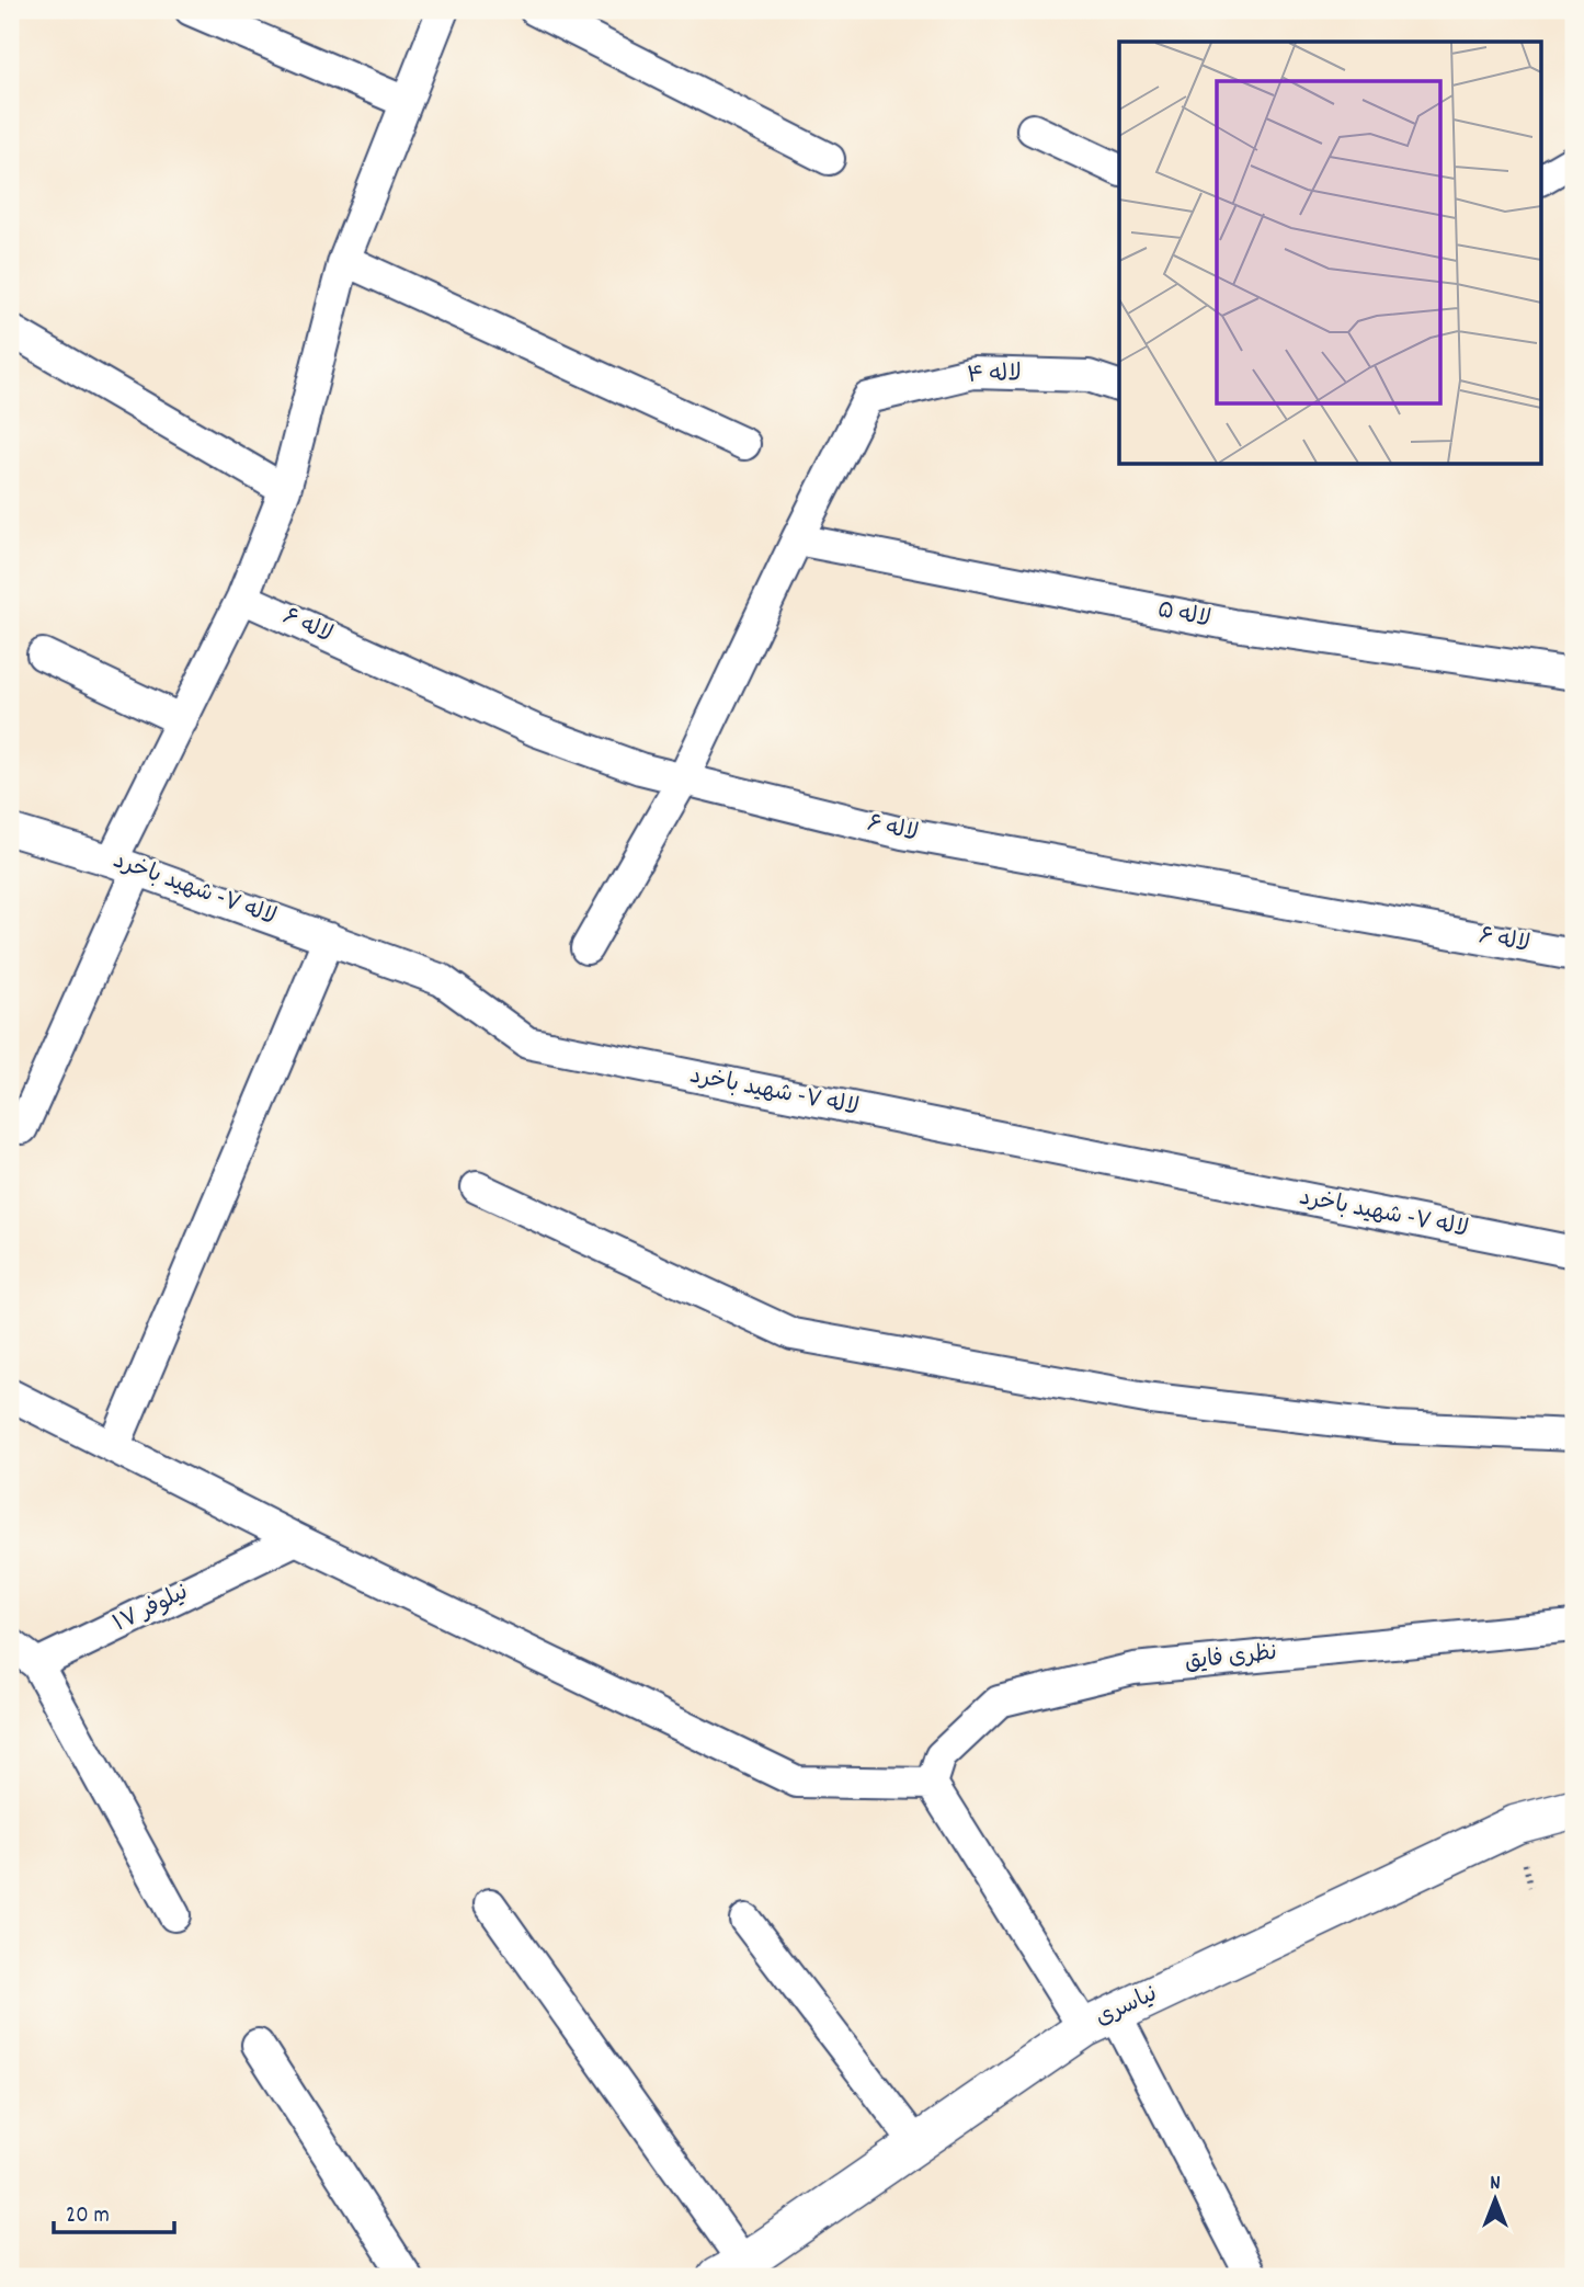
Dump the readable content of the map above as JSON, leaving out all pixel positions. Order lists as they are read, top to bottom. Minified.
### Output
{"streets":{"street":["لاله ۴","لاله ۵","لاله ۶","لاله ۷- شهید باخرد","نیلوفر ۱۷","نظری فایق","نیاسری"]},"crossings":[["لاله ۴","لاله ۵"]],"scale_bar":"20 m","north":"top"}
